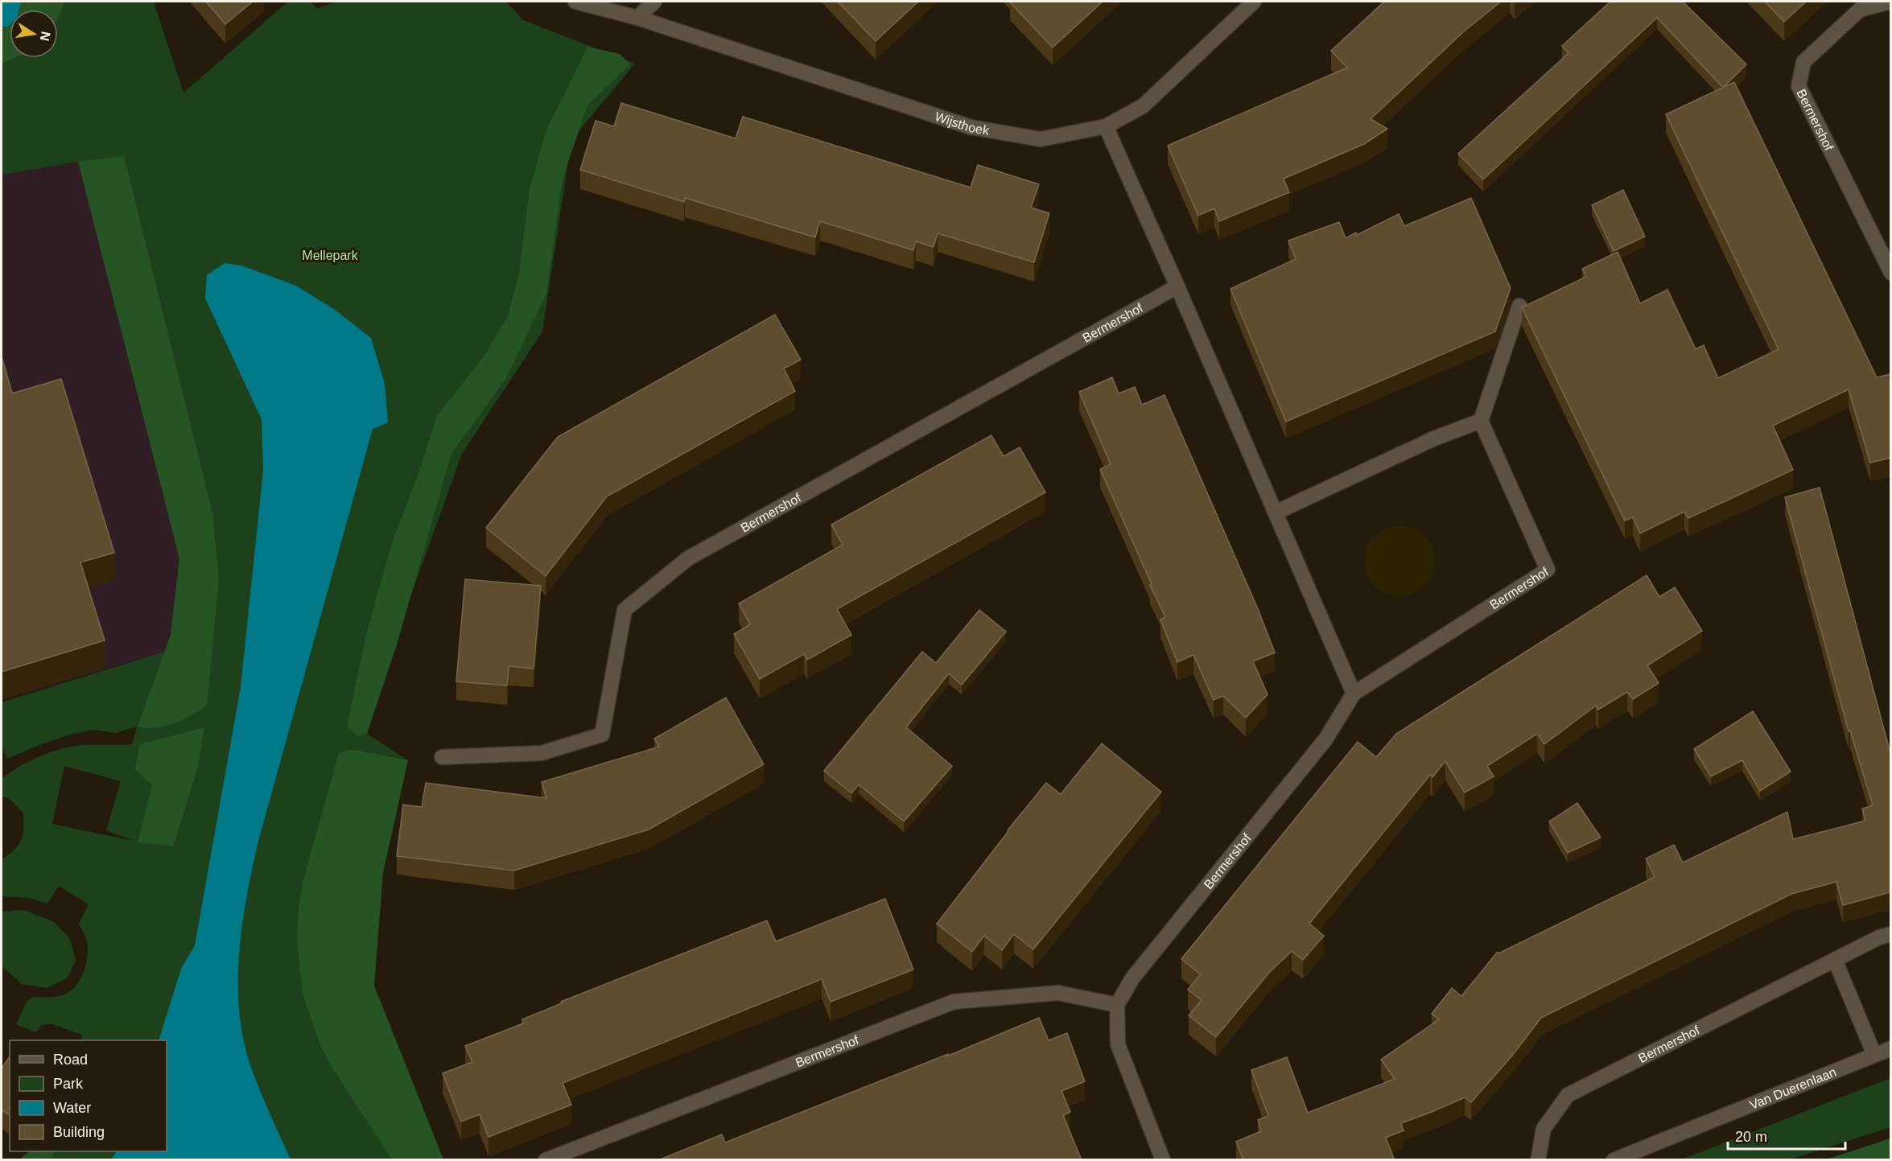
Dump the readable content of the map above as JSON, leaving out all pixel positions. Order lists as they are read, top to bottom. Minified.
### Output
{"streets":{"street":["Bermershof","Wijsthoek","Van Duerenlaan"]},"parks":["Mellepark"],"legend":["Road","Park","Water","Building"],"scale_bar":"20 m","north":"right"}
